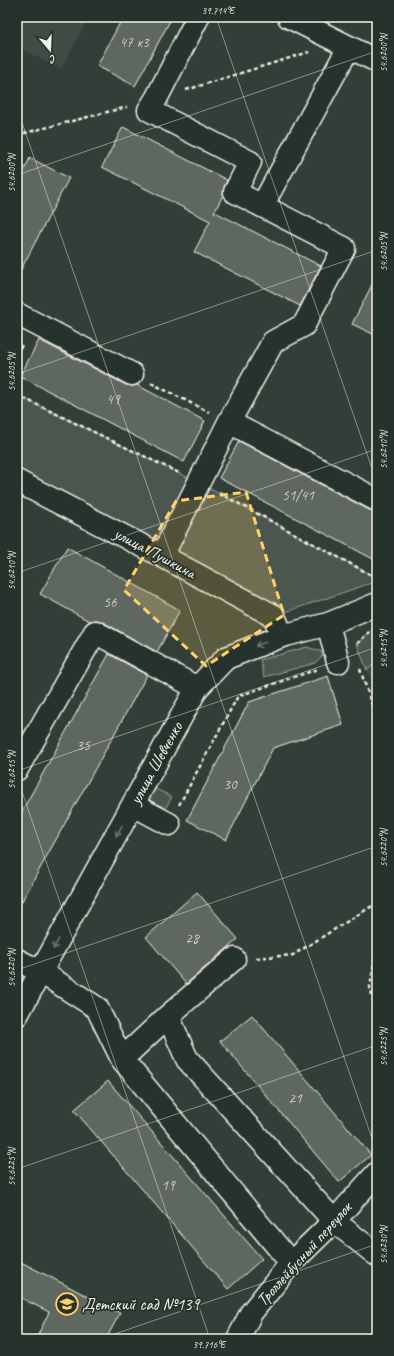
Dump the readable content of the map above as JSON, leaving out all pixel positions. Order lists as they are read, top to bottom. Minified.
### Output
{"streets":{"street":["улица Пушкина","улица Шевченко","Троллейбусный переулок"]},"crossings":[["улица Пушкина","улица Шевченко"]],"places":{"school or university":["Детский сад №139"]},"house_numbers":["47 к3","49","51/41","56","35","30","28","21","19"],"north":"bottom","coordinates":["39.714°E","54.6200°N","54.6205°N","54.6210°N","54.6215°N","54.6220°N","54.6225°N","54.6230°N","39.716°E"]}
